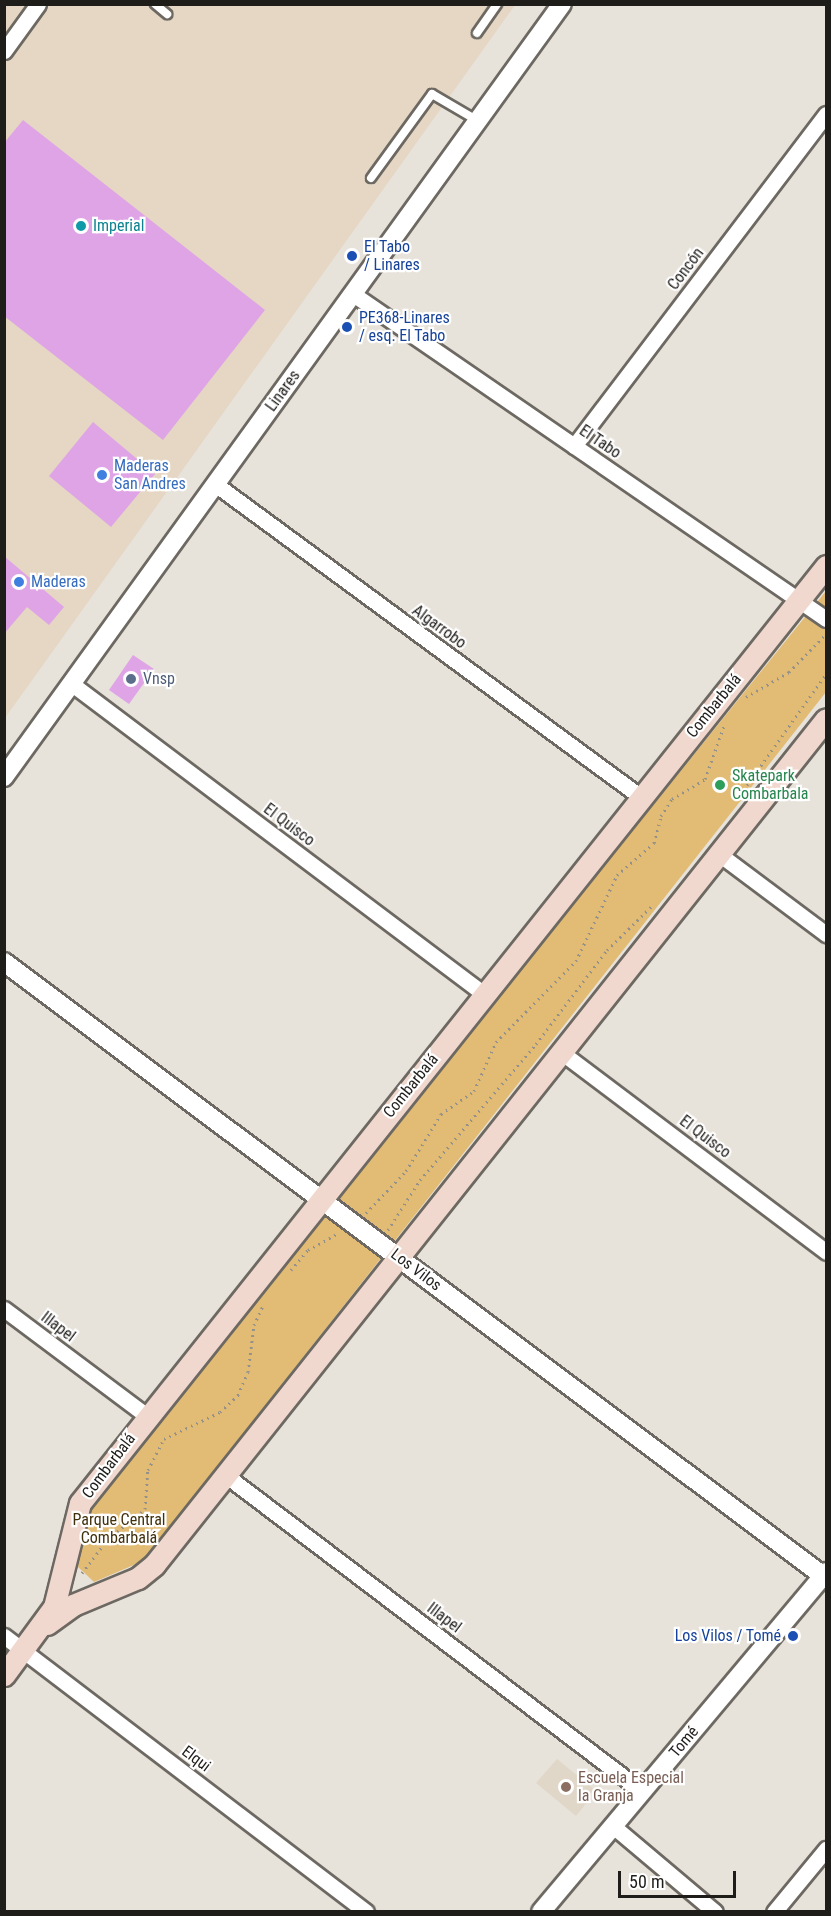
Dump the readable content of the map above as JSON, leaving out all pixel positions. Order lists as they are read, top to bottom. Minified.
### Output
{"streets":{"main road":["Combarbalá"],"street":["Concón","Linares","El Tabo","Algarrobo","El Quisco","Los Vilos","Illapel","Tomé","Elqui"]},"crossings":[["Concón","El Tabo"],["Linares","El Tabo"],["Linares","Algarrobo"],["Linares","El Quisco"],["El Tabo","Combarbalá"],["Algarrobo","Combarbalá"],["Combarbalá","El Quisco"],["Combarbalá","Los Vilos"],["Combarbalá","Illapel"],["Combarbalá","Elqui"],["Los Vilos","Tomé"],["Illapel","Tomé"]],"parks":["Parque Central Combarbalá"],"places":["Imperial","El Tabo / Linares","PE368-Linares / esq. El Tabo","Maderas San Andres","Maderas","Vnsp","Skatepark Combarbala","Los Vilos / Tomé","Escuela Especial la Granja"],"scale_bar":"50 m"}
